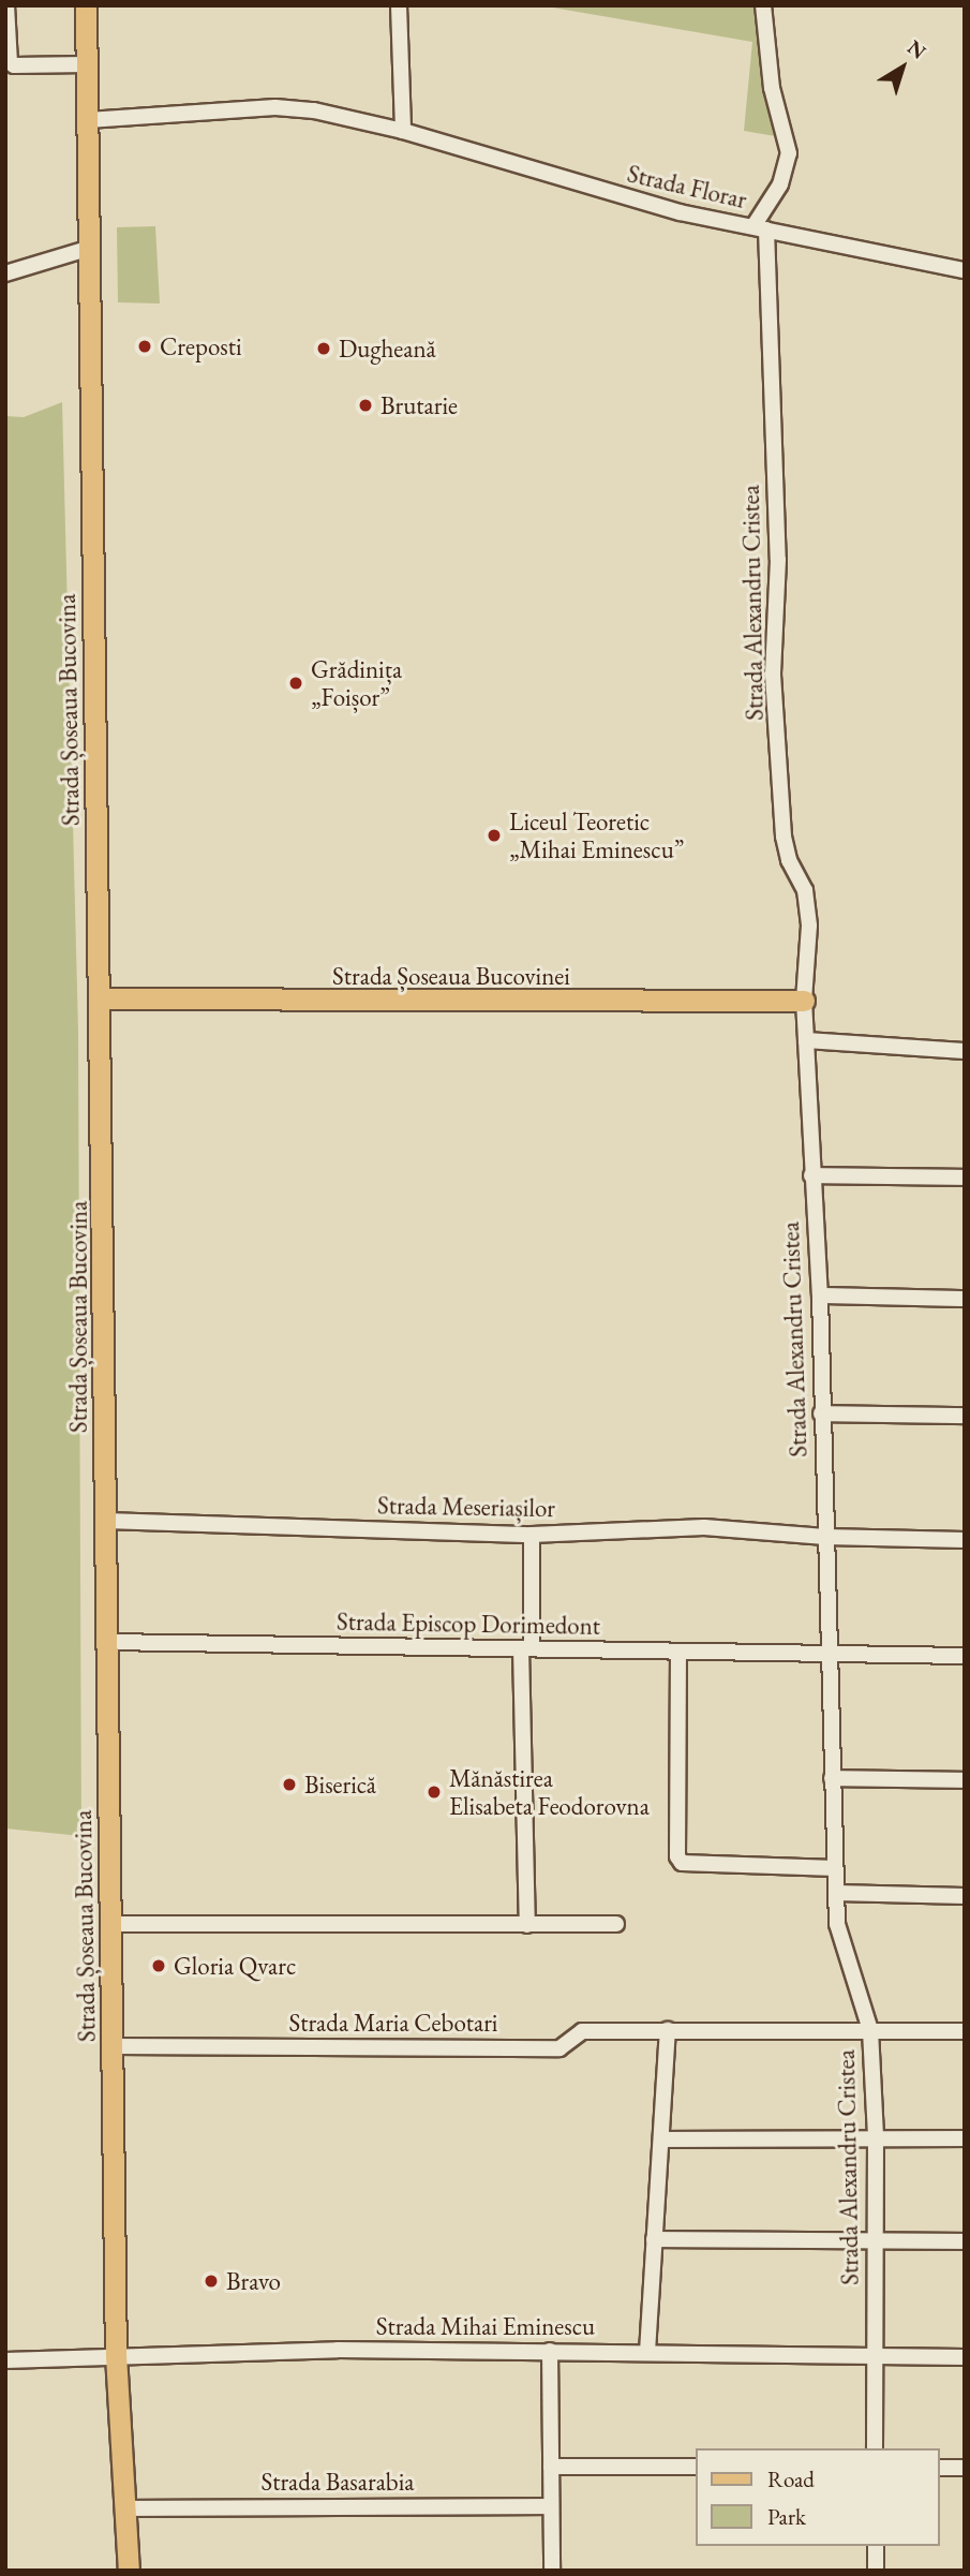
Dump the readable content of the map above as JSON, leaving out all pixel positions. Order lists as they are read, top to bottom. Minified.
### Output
{"streets":{"main road":["Strada Șoseaua Bucovina","Strada Șoseaua Bucovinei"],"street":["Strada Florar","Strada Alexandru Cristea","Strada Meseriașilor","Strada Episcop Dorimedont","Strada Maria Cebotari","Strada Mihai Eminescu","Strada Basarabia"]},"crossings":[["Strada Florar","Strada Alexandru Cristea"],["Strada Florar","Strada Șoseaua Bucovina"],["Strada Alexandru Cristea","Strada Șoseaua Bucovinei"],["Strada Alexandru Cristea","Strada Meseriașilor"],["Strada Alexandru Cristea","Strada Episcop Dorimedont"],["Strada Alexandru Cristea","Strada Maria Cebotari"],["Strada Alexandru Cristea","Strada Mihai Eminescu"],["Strada Șoseaua Bucovina","Strada Șoseaua Bucovinei"],["Strada Șoseaua Bucovina","Strada Meseriașilor"],["Strada Șoseaua Bucovina","Strada Episcop Dorimedont"],["Strada Șoseaua Bucovina","Strada Maria Cebotari"],["Strada Șoseaua Bucovina","Strada Mihai Eminescu"],["Strada Șoseaua Bucovina","Strada Basarabia"]],"places":["Creposti","Dugheană","Brutarie","Grădinița „Foișor”","Liceul Teoretic „Mihai Eminescu”","Biserică","Mănăstirea Elisabeta Feodorovna","Gloria Qvarc","Bravo"],"legend":["Road","Park"],"north":"top right"}
